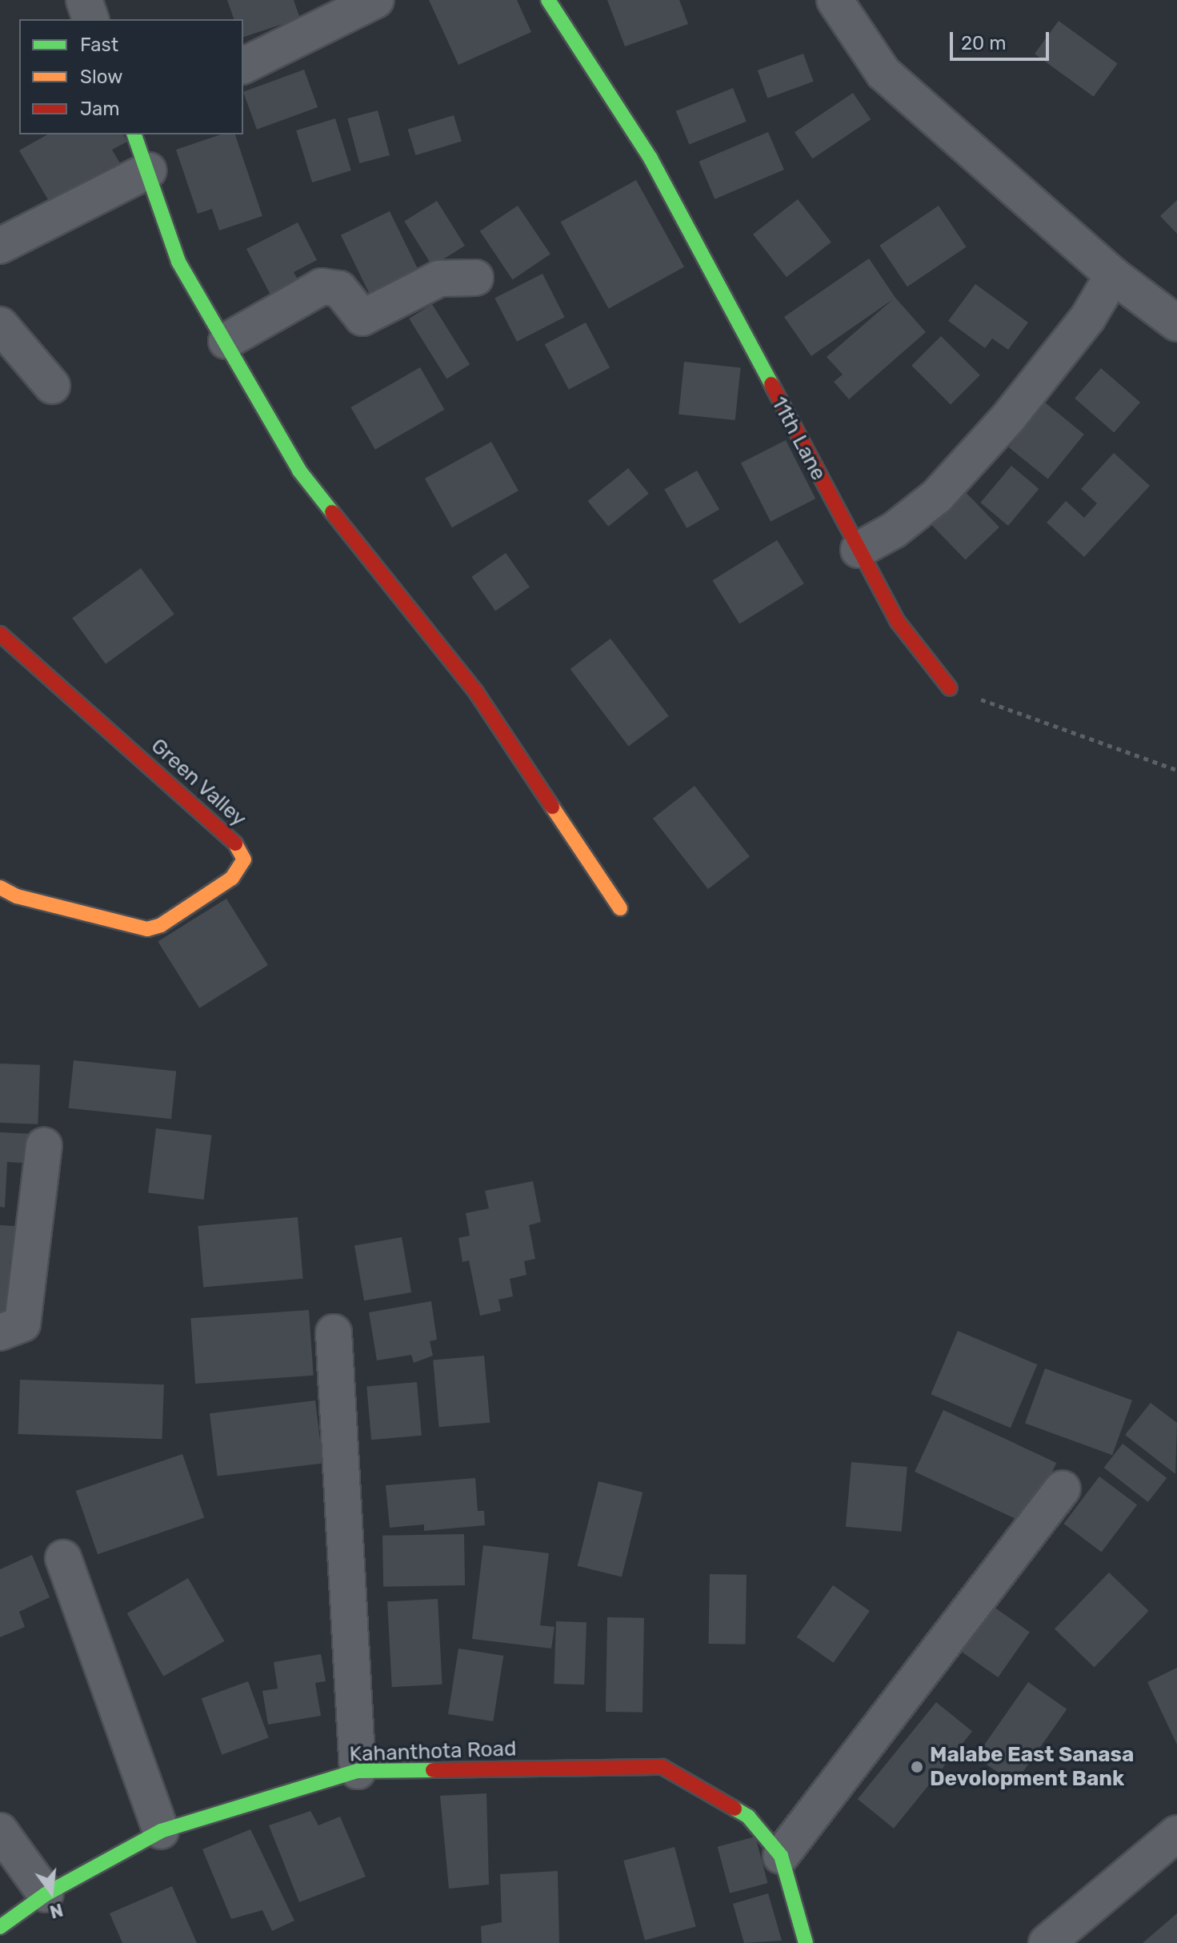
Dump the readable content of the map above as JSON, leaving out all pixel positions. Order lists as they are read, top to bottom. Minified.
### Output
{"streets":{"street":["11th Lane","Green Valley","Kahanthota Road"]},"places":["Malabe East Sanasa Devolopment Bank"],"legend":["Fast","Slow","Jam"],"scale_bar":"20 m","north":"bottom"}
